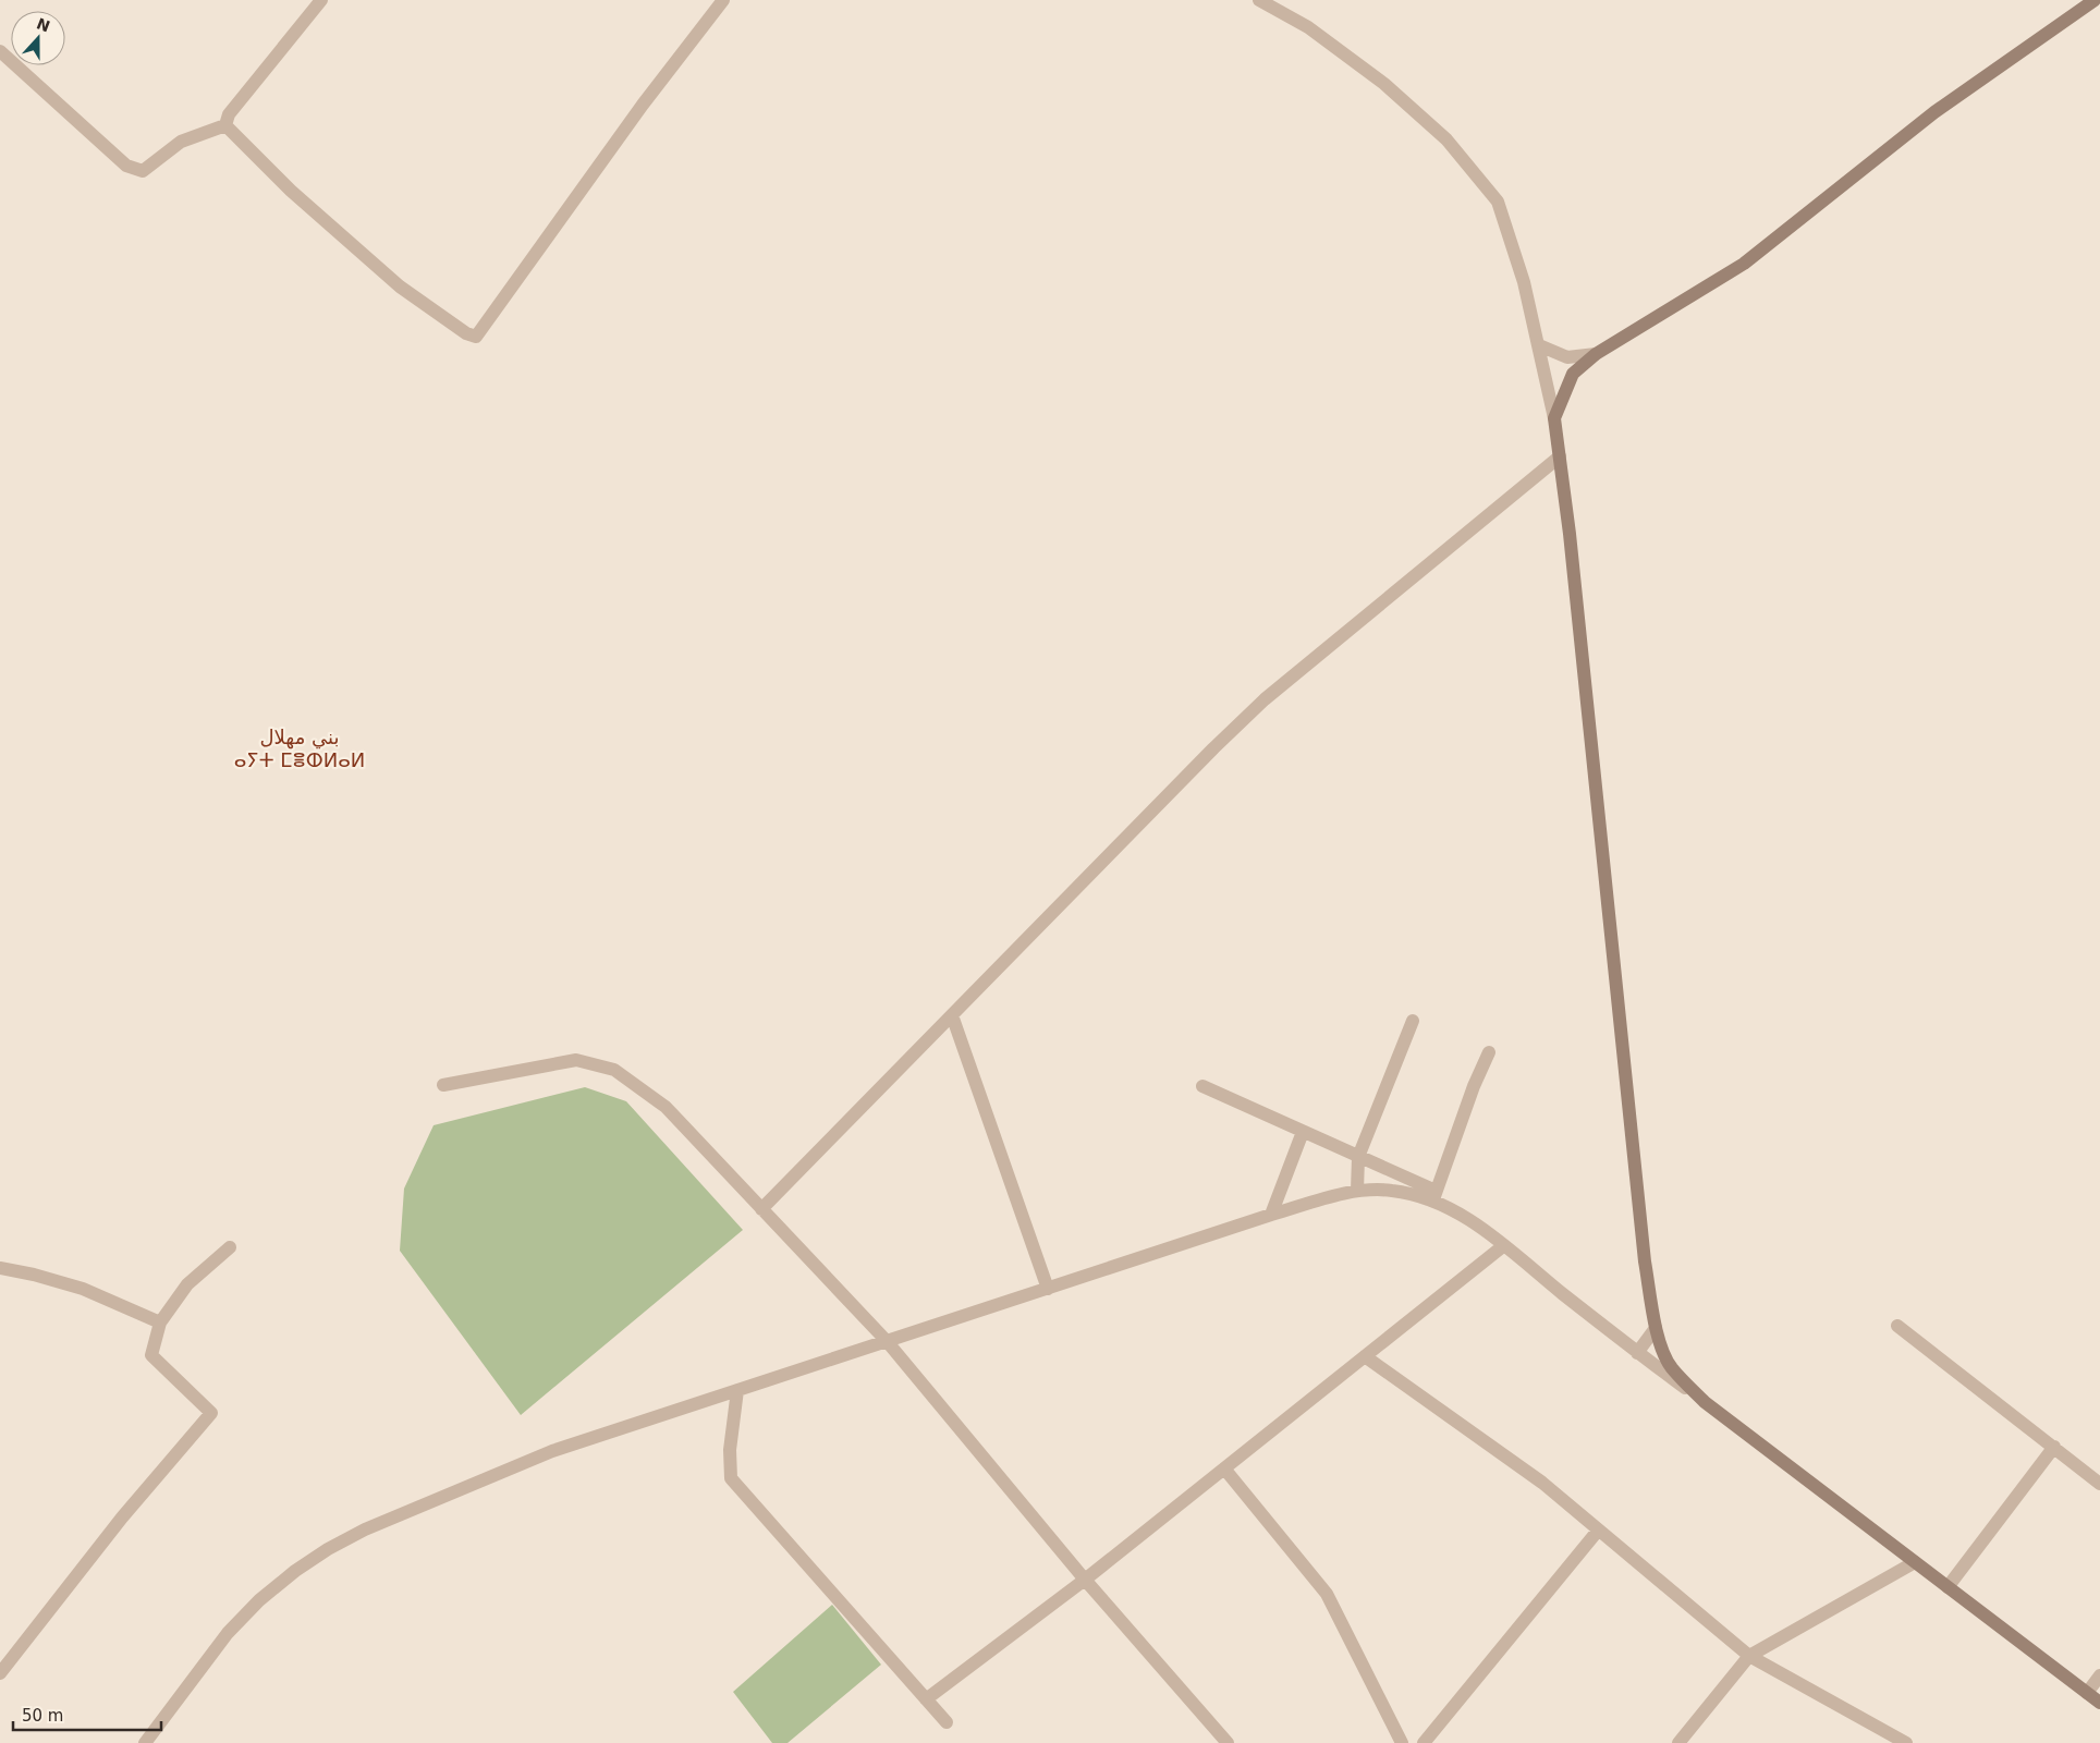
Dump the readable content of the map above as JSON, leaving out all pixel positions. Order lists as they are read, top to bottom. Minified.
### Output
{"districts":["بني مهلال ⴰⵢⵜ ⵎⴻⵀⵍⴰⵍ"],"scale_bar":"50 m","north":"top"}
